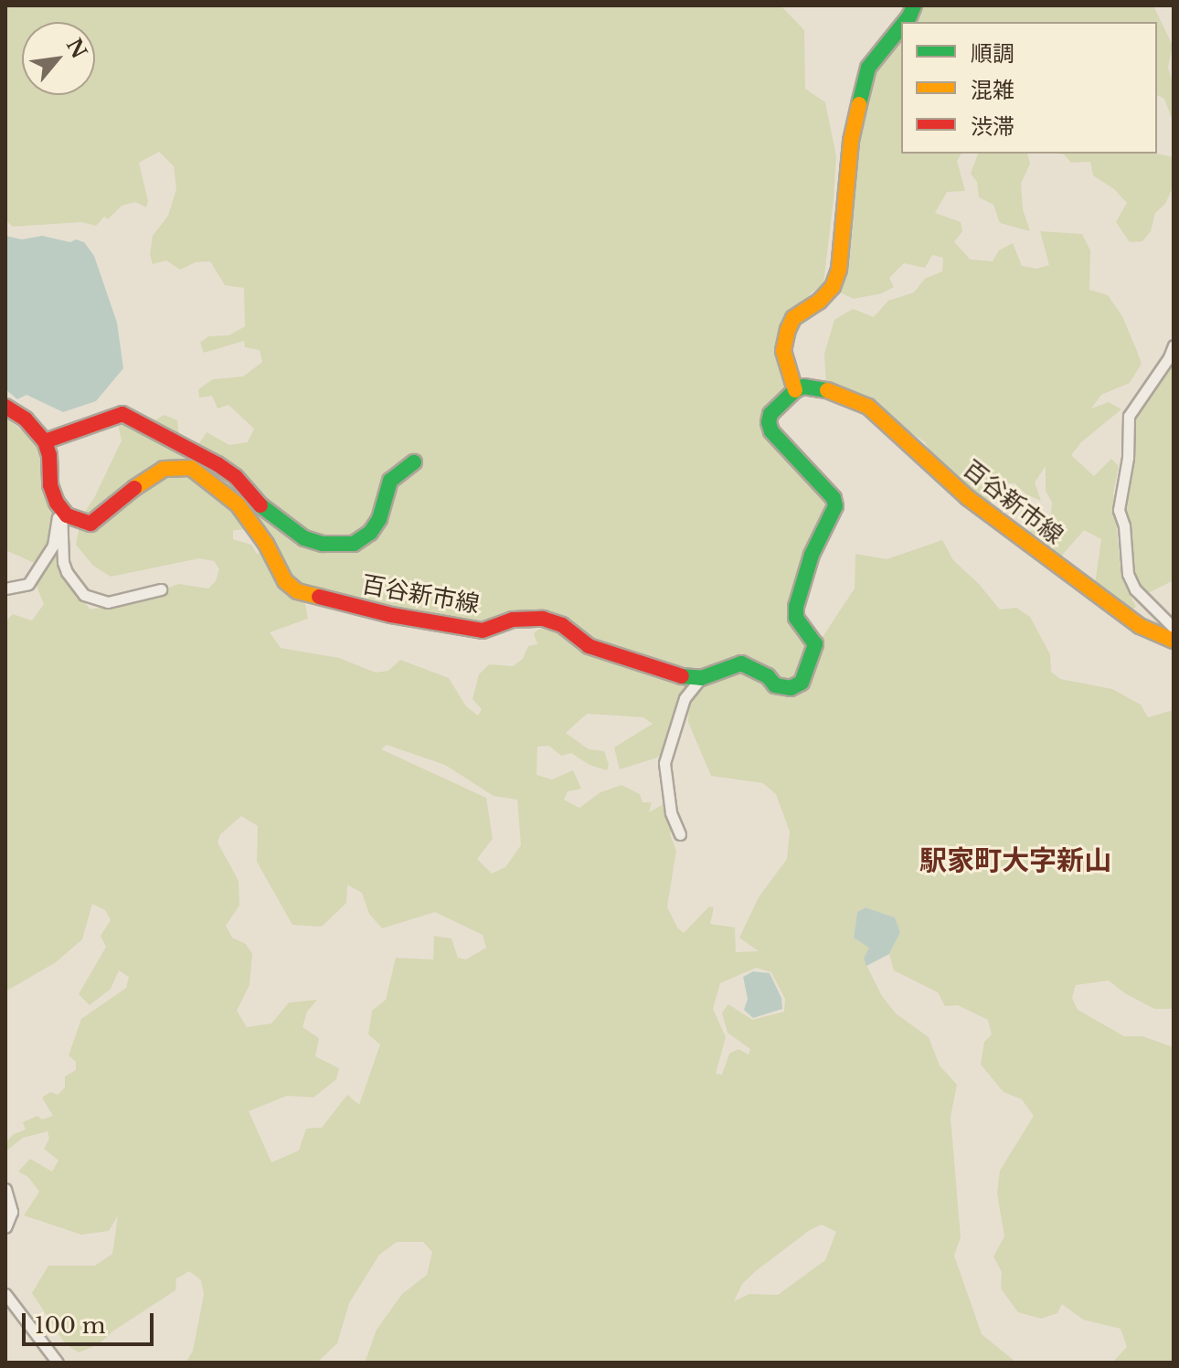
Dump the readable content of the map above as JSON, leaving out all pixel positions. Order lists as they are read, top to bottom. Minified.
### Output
{"streets":{"main road":["百谷新市線"]},"districts":["駅家町大字新山"],"legend":["順調","混雑","渋滞"],"scale_bar":"100 m","north":"top right"}
